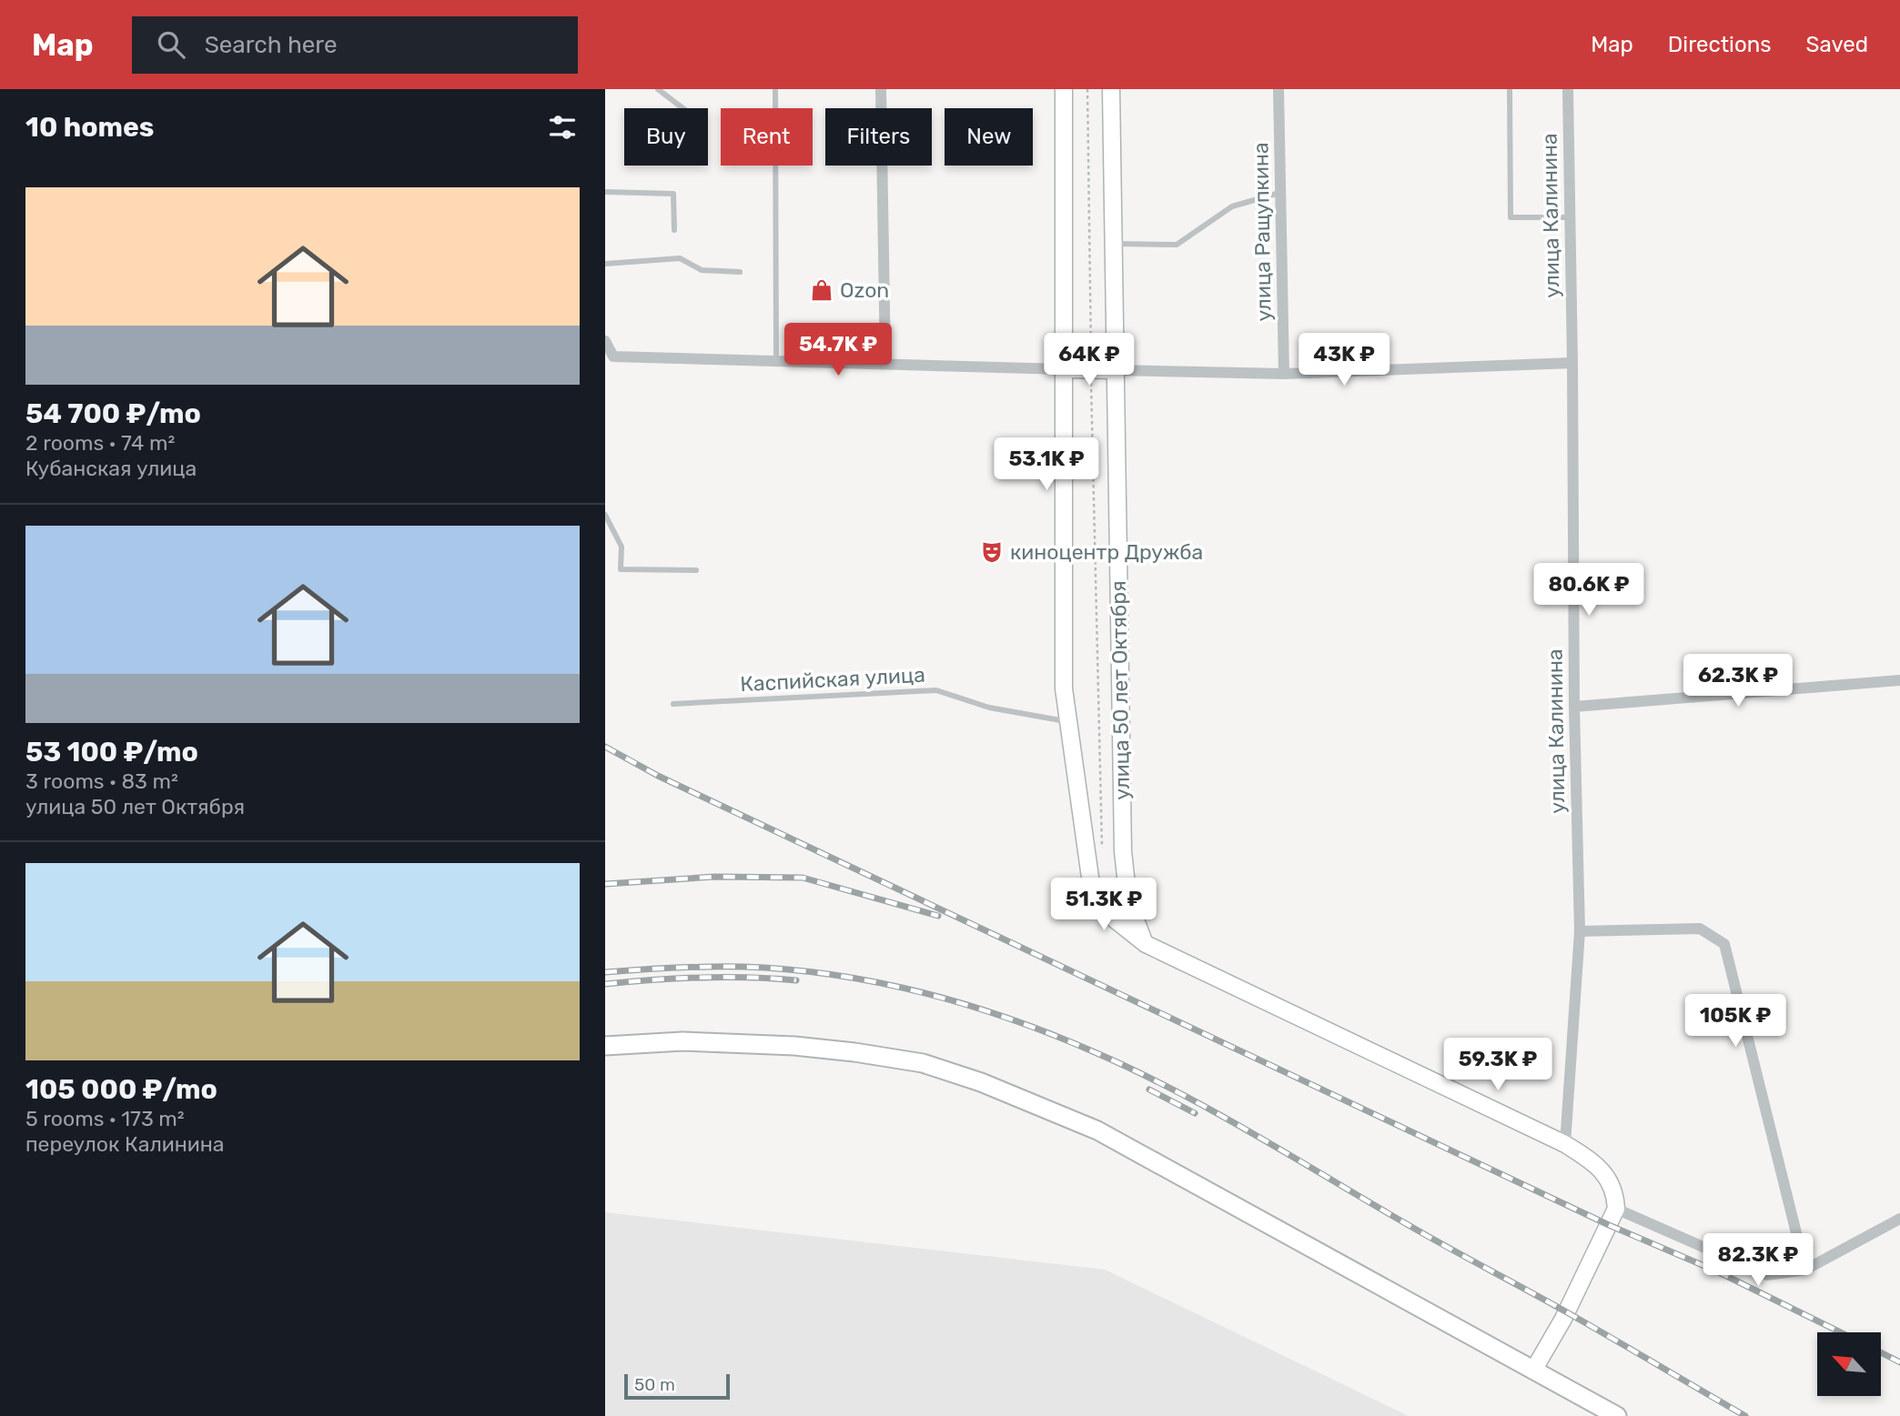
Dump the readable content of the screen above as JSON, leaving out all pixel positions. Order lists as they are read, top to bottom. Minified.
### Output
{"streets":{"street":["улица Калинина","улица Ращупкина","улица 50 лет Октября"],"lane":["Каспийская улица"]},"crossings":[["Каспийская улица","улица 50 лет Октября"]],"places":{"shop":["Ozon"],"theatre":["киноцентр Дружба"]},"scale_bar":"50 m","north":"top left","page":{"header":"Map","search":"Search here","nav":["Map","Directions","Saved"],"heading":"10 homes","chip":["Buy","Rent","Filters","New"],"list":[{"name":"54 700 ₽/mo","note":"2 rooms · 74 m² · Кубанская улица"},{"name":"53 100 ₽/mo","note":"3 rooms · 83 m² · улица 50 лет Октября"},{"name":"105 000 ₽/mo","note":"5 rooms · 173 m² · переулок Калинина"}],"price":["54.7K ₽","64K ₽","43K ₽","53.1K ₽","80.6K ₽","62.3K ₽","51.3K ₽","105K ₽","59.3K ₽","82.3K ₽"],"scale":"50 m"}}
